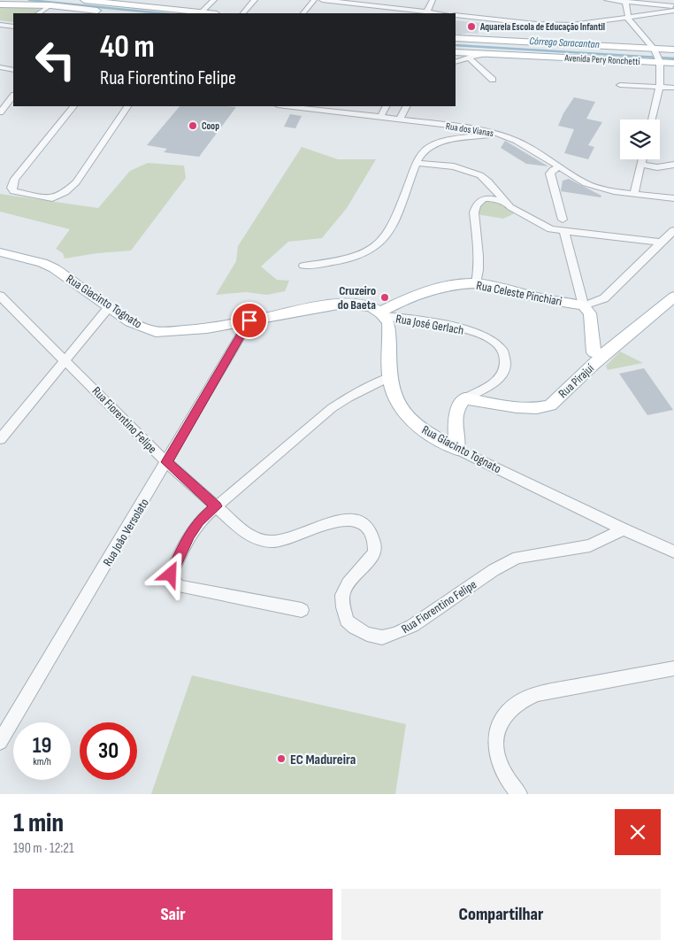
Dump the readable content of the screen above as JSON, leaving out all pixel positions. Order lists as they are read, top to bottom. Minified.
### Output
{"streets":{"main road":["Avenida Pery Ronchetti","Rua Celeste Pinchiari","Rua Giacinto Tognato","Rua Pirajuí"],"street":["Rua dos Vianas","Rua José Gerlach","Rua Fiorentino Felipe","Rua João Versolato"]},"crossings":[["Rua Celeste Pinchiari","Rua Giacinto Tognato"],["Rua Celeste Pinchiari","Rua José Gerlach"],["Rua Giacinto Tognato","Rua José Gerlach"],["Rua Giacinto Tognato","Rua Fiorentino Felipe"],["Rua Giacinto Tognato","Rua João Versolato"],["Rua José Gerlach","Rua Pirajuí"],["Rua Fiorentino Felipe","Rua João Versolato"]],"water":["Córrego Saracantan"],"places":["Aquarela Escola de Educação Infantil","Coop","Cruzeiro do Baeta","EC Madureira"],"page":{"turn":["40 m","Rua Fiorentino Felipe"],"speed":"19 km/h","limit":"30","heading":["1 min","190 m · 12:21"],"buttons":["Sair","Compartilhar"]}}
